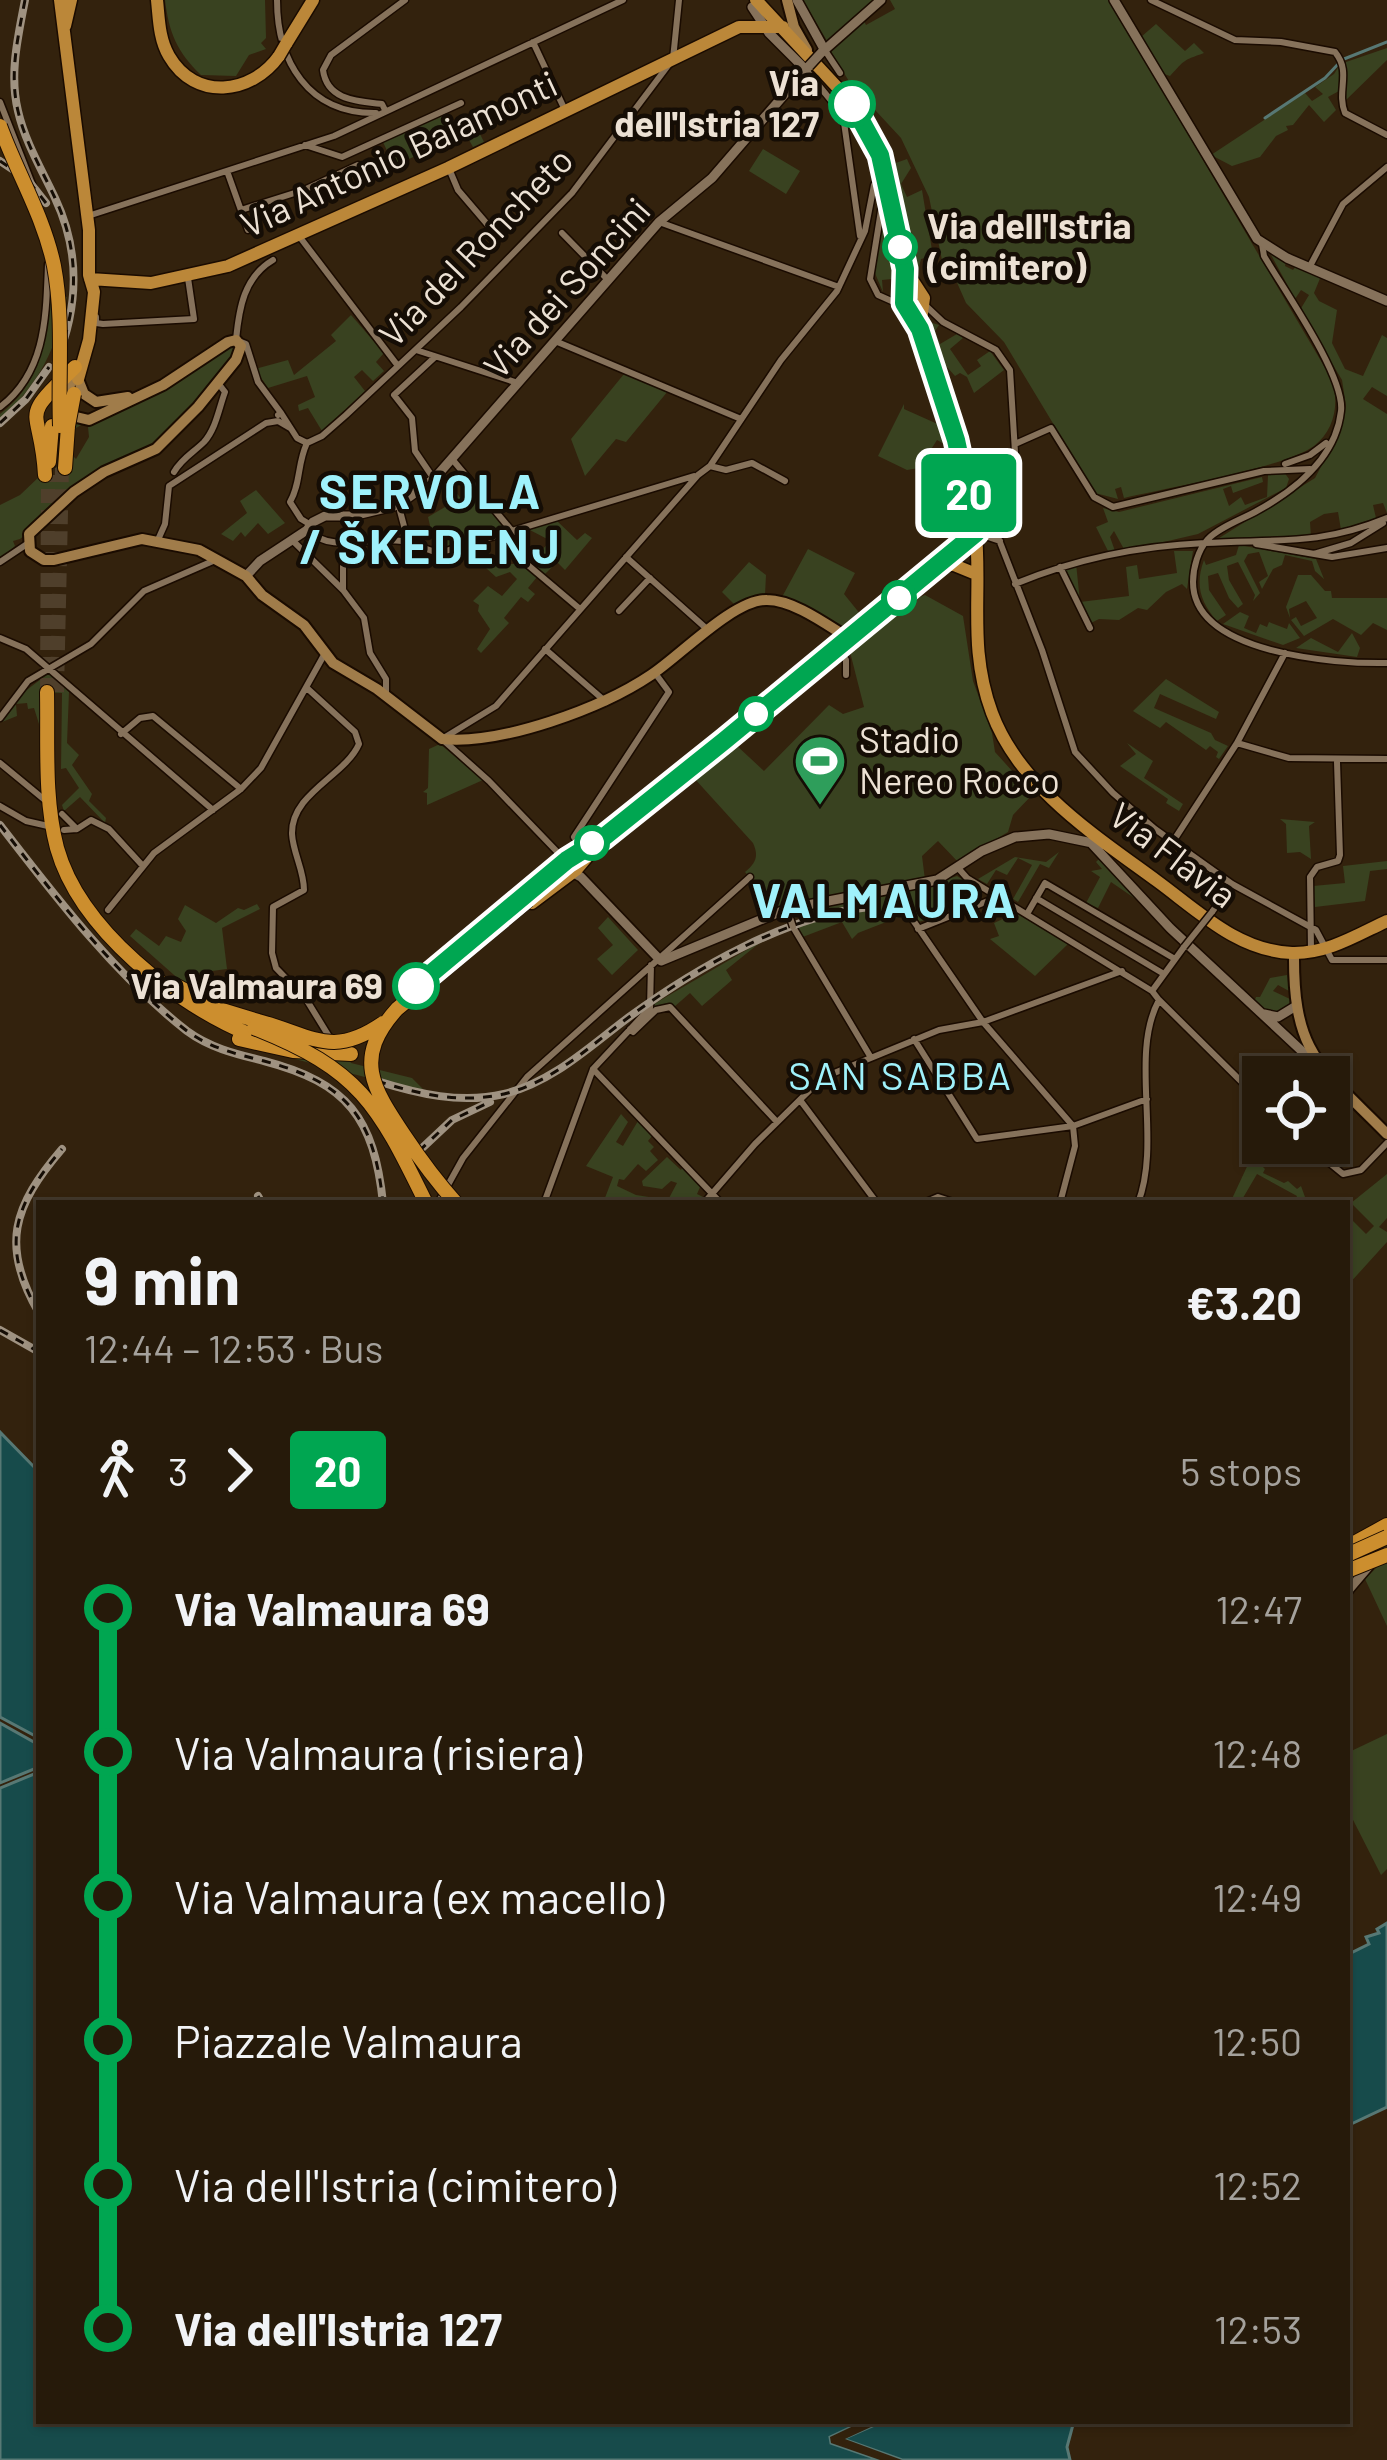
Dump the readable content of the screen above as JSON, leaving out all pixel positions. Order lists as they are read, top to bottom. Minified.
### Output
{"streets":{"main road":["Via Antonio Baiamonti","Via Flavia"],"street":["Via del Roncheto","Via dei Soncini"]},"crossings":[["Via Antonio Baiamonti","Via del Roncheto"]],"districts":["SERVOLA / ŠKEDENJ","VALMAURA","SAN SABBA"],"places":{"other":["Via dell'Istria 127","Via dell'Istria (cimitero)","Via Valmaura 69"],"sports":["Stadio Nereo Rocco"]},"lines":["bus line 20"],"page":{"on_map":"20","heading":["9 min","12:44 – 12:53 · Bus","€3.20"],"legs":["3","20","5 stops"],"list":[{"name":"Via Valmaura 69","value":"12:47"},{"name":"Via Valmaura (risiera)","value":"12:48"},{"name":"Via Valmaura (ex macello)","value":"12:49"},{"name":"Piazzale Valmaura","value":"12:50"},{"name":"Via dell'Istria (cimitero)","value":"12:52"},{"name":"Via dell'Istria 127","value":"12:53"}]}}
